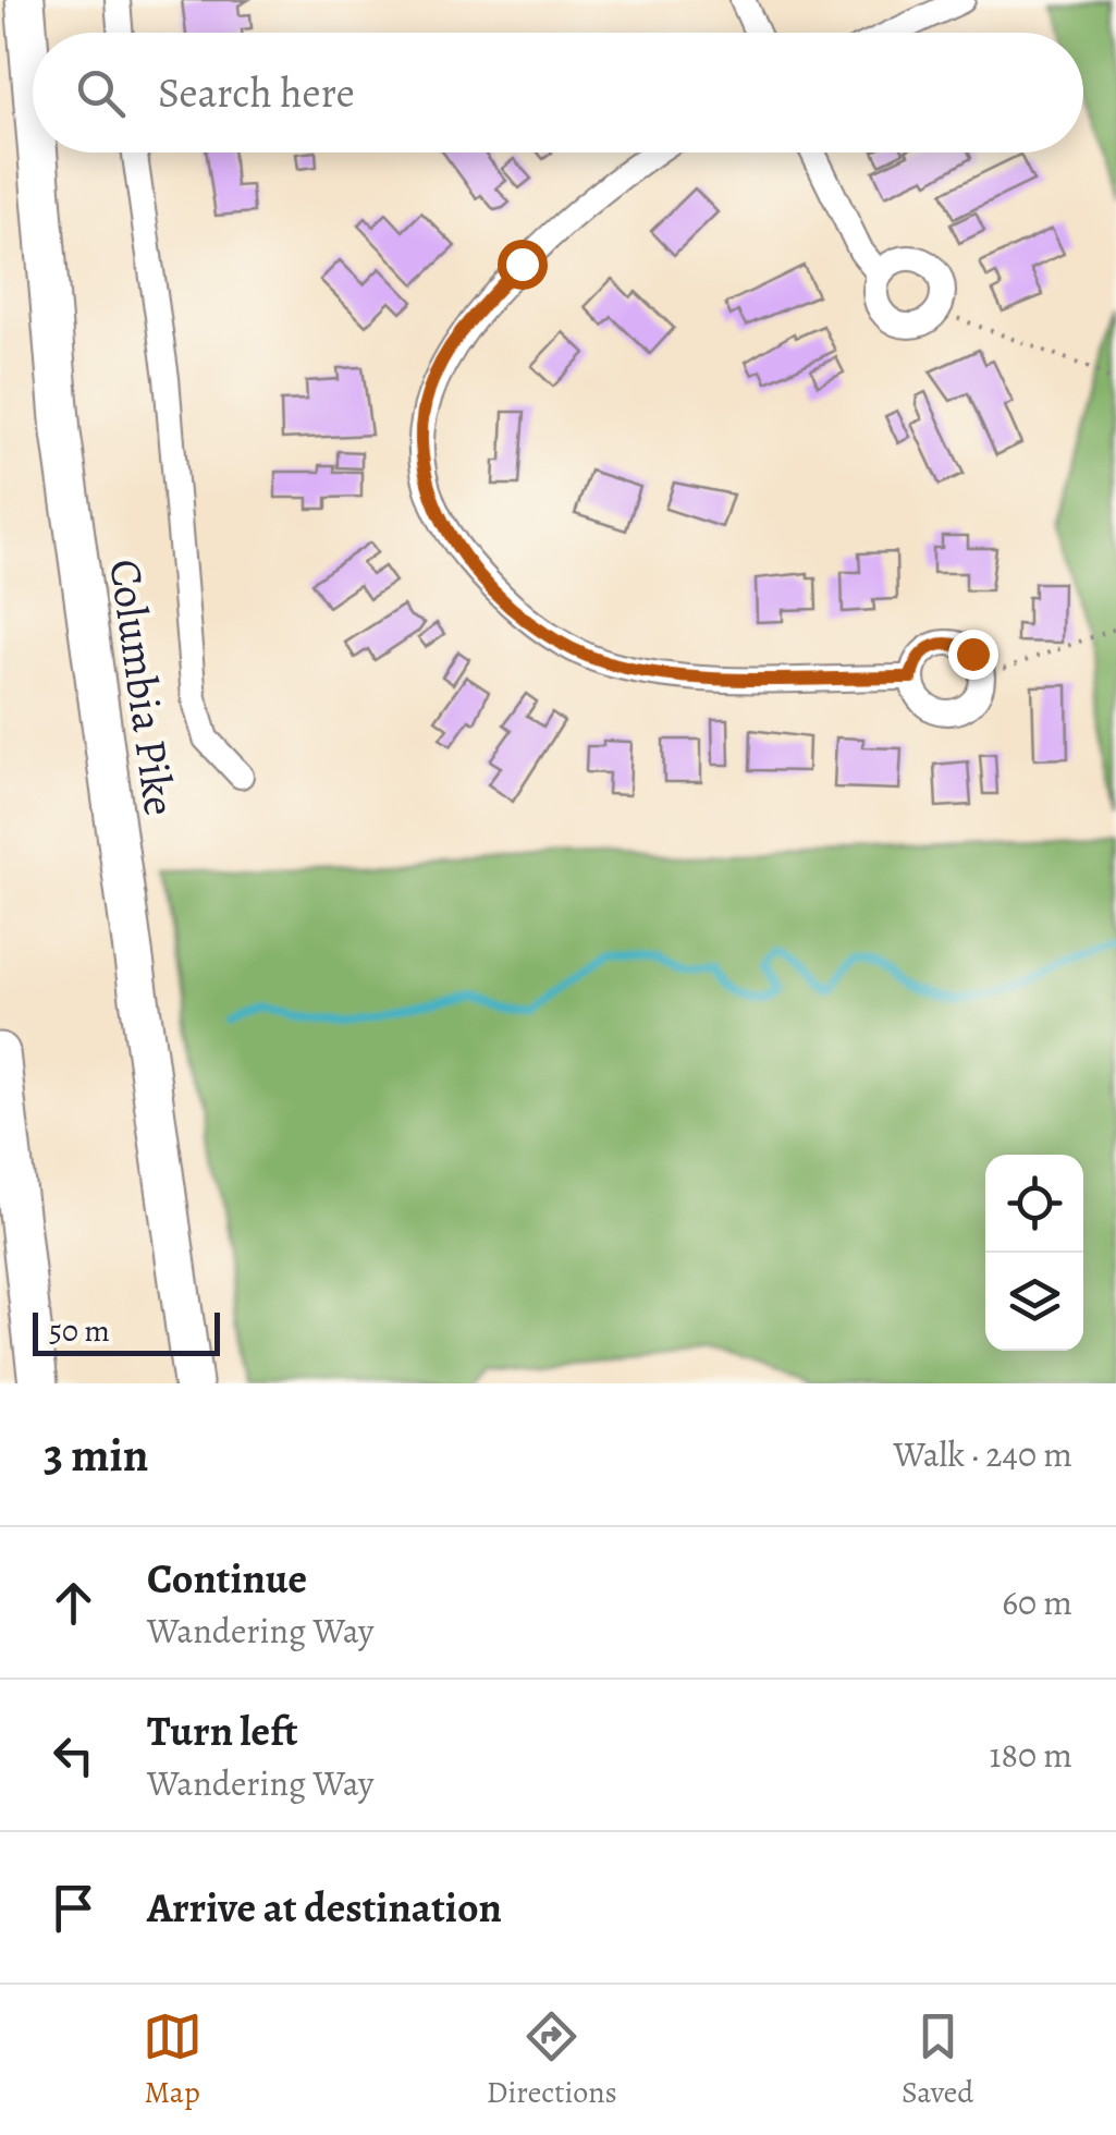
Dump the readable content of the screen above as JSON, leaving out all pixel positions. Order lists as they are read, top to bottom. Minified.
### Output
{"streets":{"highway":["Columbia Pike"]},"scale_bar":"50 m","page":{"search":"Search here","scale":"50 m","heading":["3 min","Walk · 240 m"],"list":[["Continue","Wandering Way","60 m"],["Turn left","Wandering Way","180 m"],"Arrive at destination"],"nav":["Map","Directions","Saved"]}}
